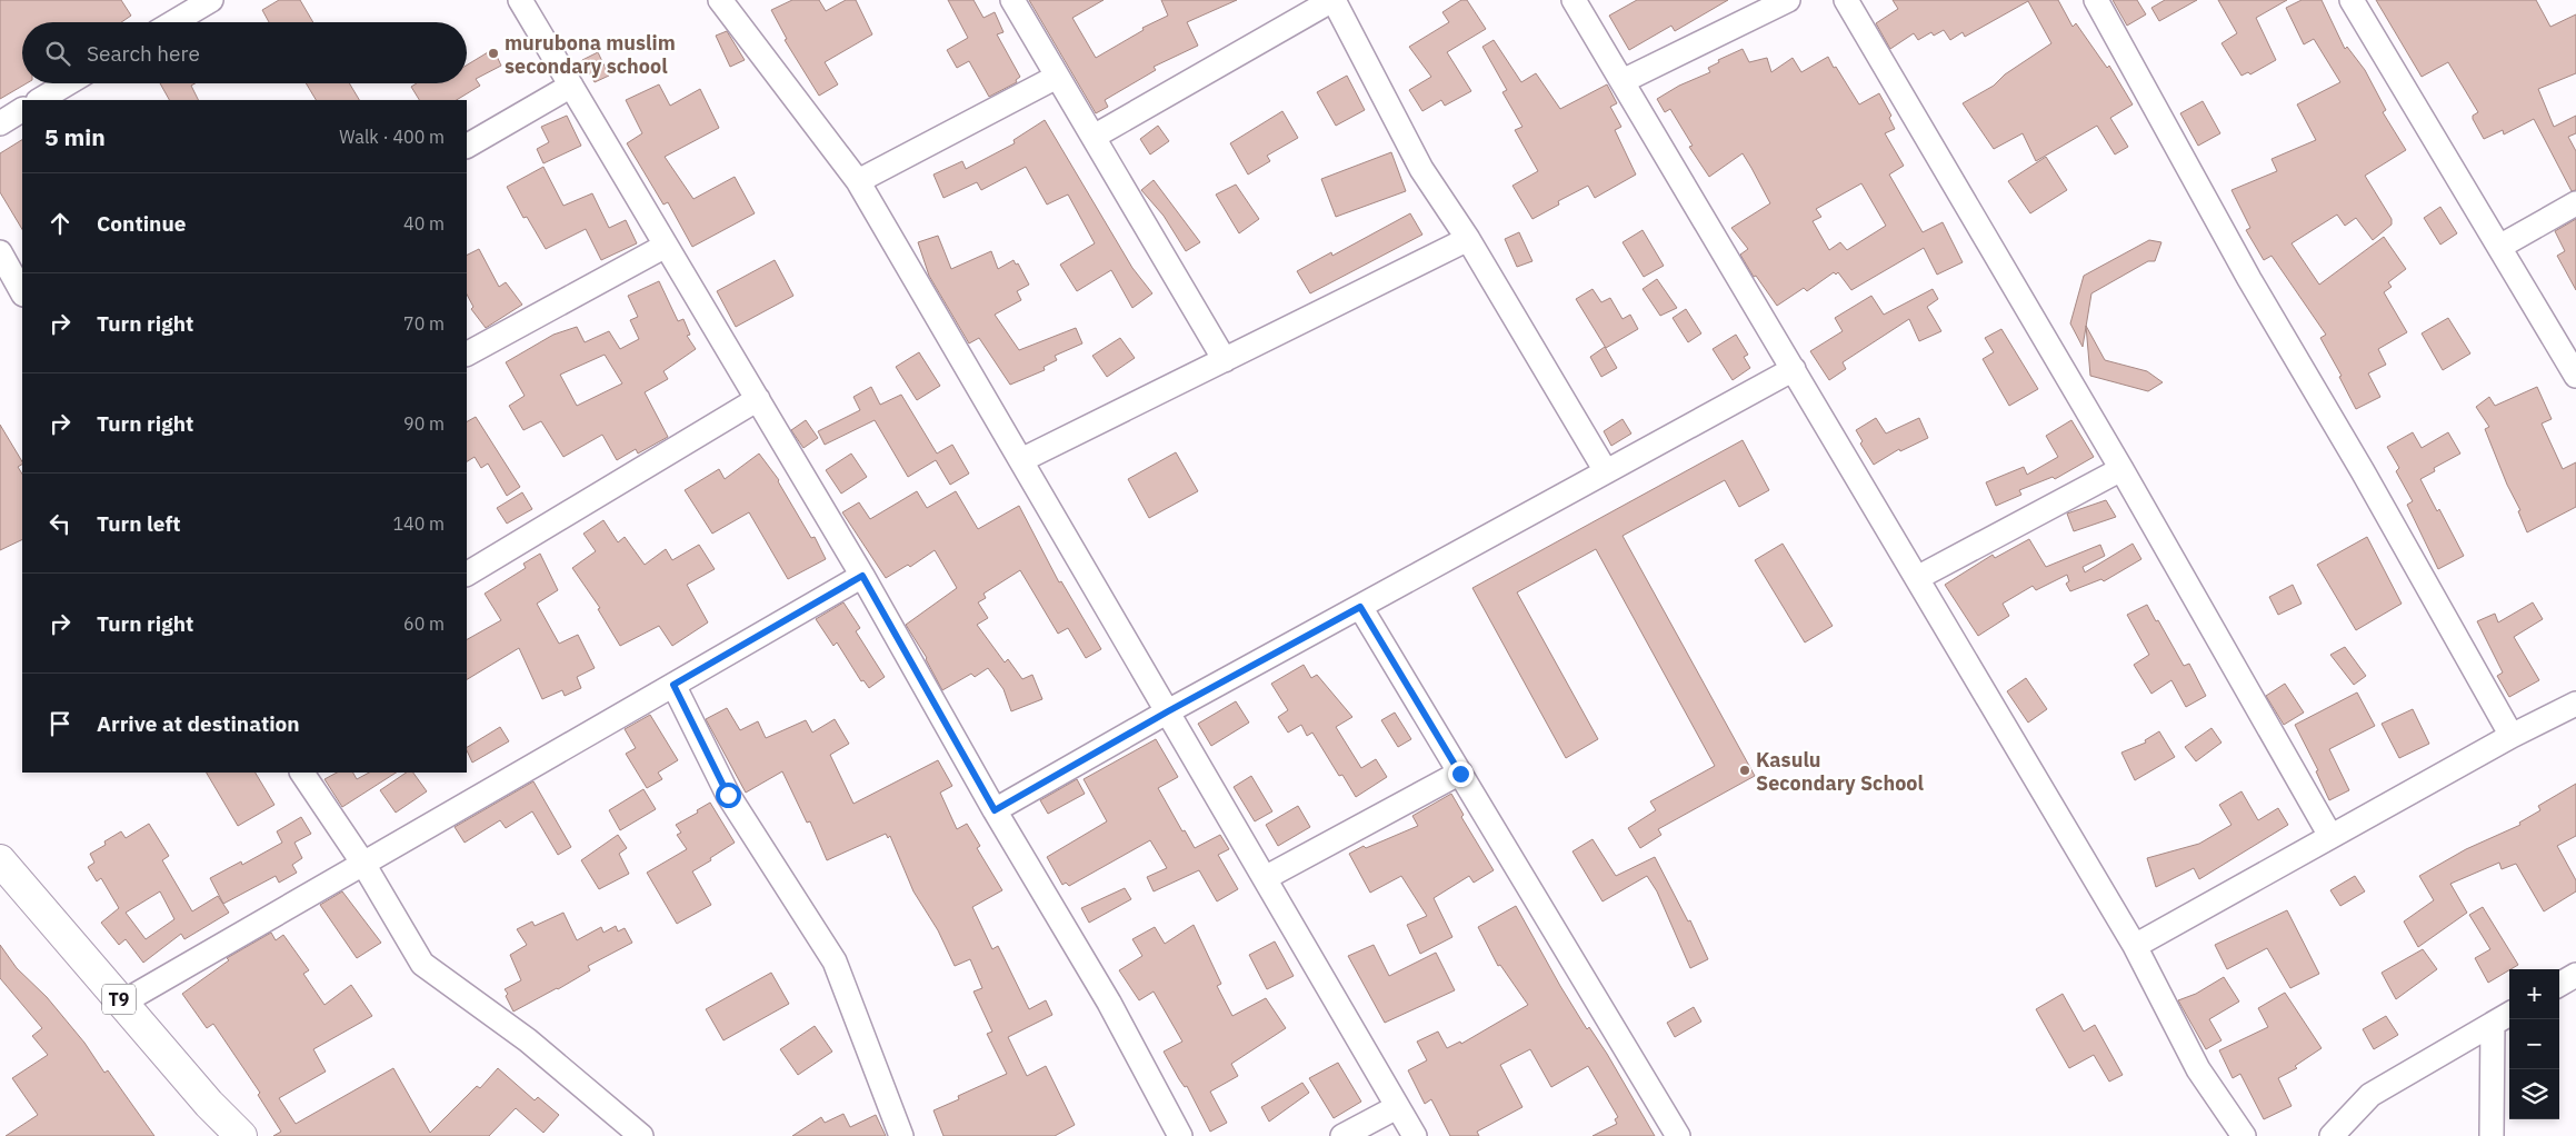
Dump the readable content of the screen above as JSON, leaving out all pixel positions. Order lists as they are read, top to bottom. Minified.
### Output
{"streets":{"highway":["T9"]},"places":["murubona muslim secondary school","Kasulu Secondary School"],"page":{"search":"Search here","heading":["5 min","Walk · 400 m"],"list":[["Continue","40 m"],["Turn right","70 m"],["Turn right","90 m"],["Turn left","140 m"],["Turn right","60 m"],"Arrive at destination"],"map_buttons":["+","−"]}}
